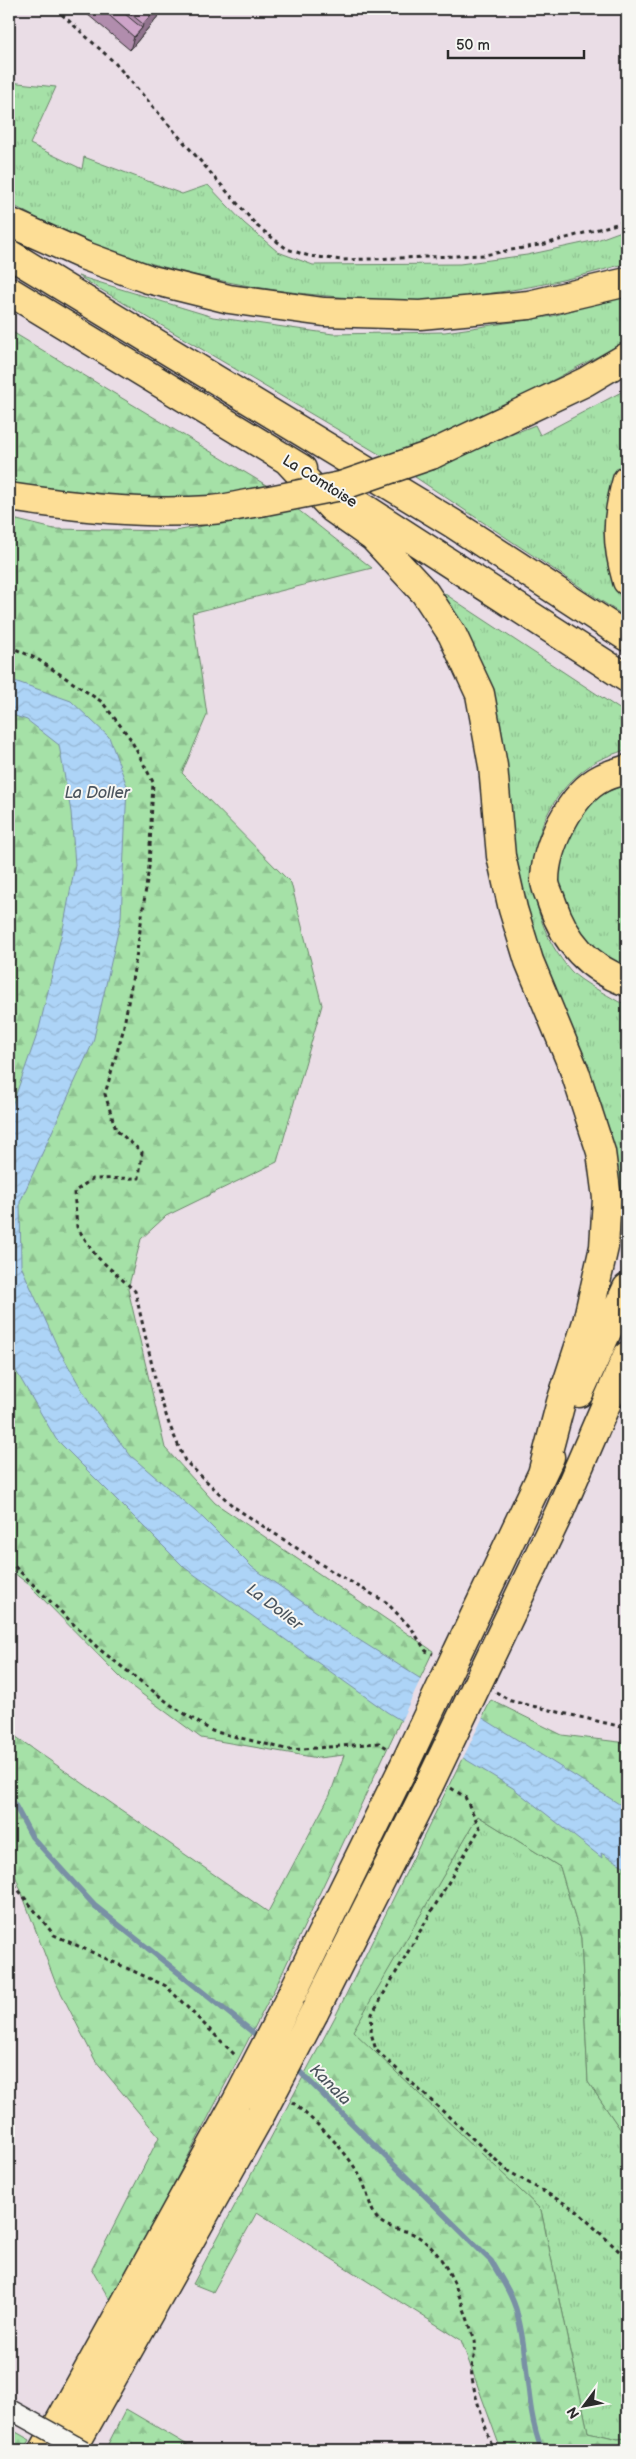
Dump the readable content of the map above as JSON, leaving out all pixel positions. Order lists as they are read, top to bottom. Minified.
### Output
{"streets":{"highway":["La Comtoise"]},"water":["La Doller","Kanala"],"scale_bar":"50 m","north":"bottom left"}
